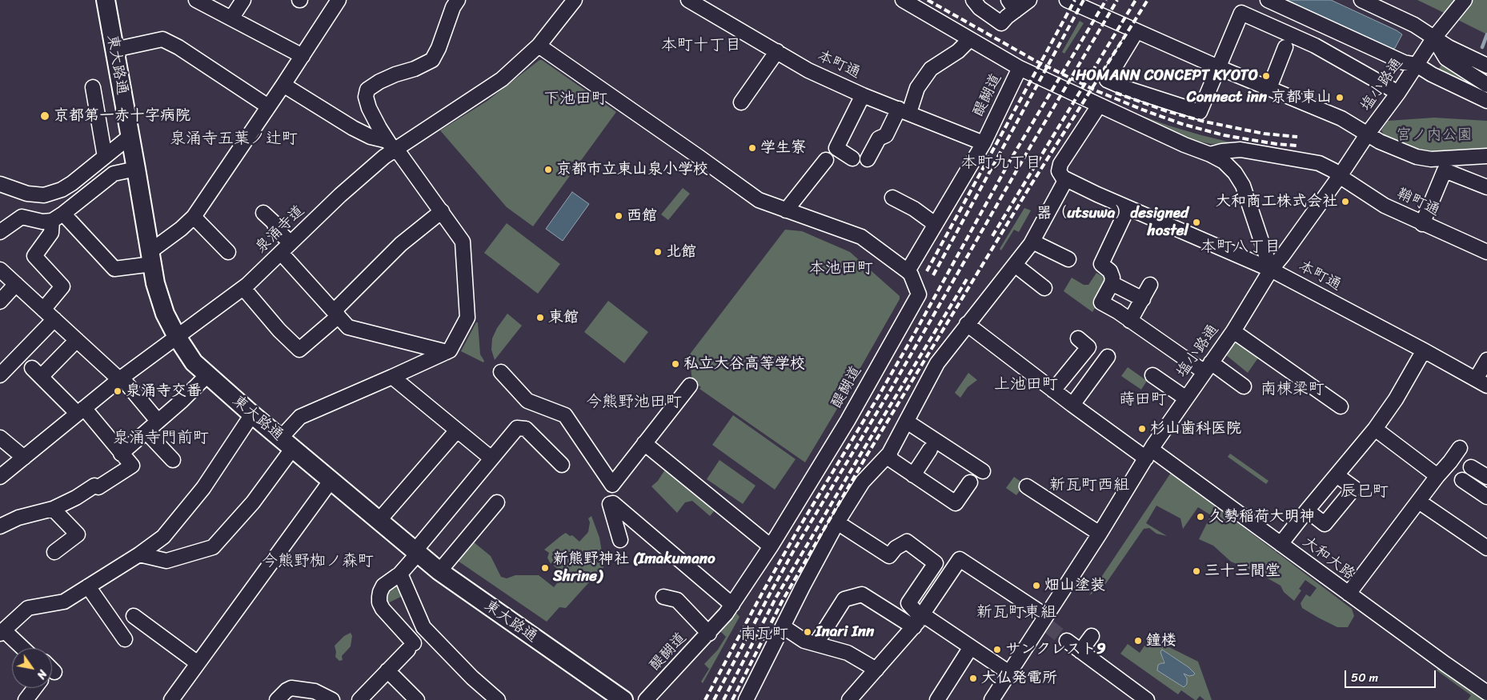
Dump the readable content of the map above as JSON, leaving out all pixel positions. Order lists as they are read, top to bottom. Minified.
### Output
{"streets":{"main road":["東大路通"],"street":["本町通","塩小路通","醍醐道","鞘町通","泉涌寺道","大和大路"]},"crossings":[["東大路通","泉涌寺道"],["本町通","塩小路通"],["本町通","醍醐道"],["塩小路通","鞘町通"],["塩小路通","大和大路"]],"districts":["本町十丁目","下池田町","泉涌寺五葉ノ辻町","本町九丁目","本町八丁目","本池田町","上池田町","南棟梁町","蒔田町","今熊野池田町","泉涌寺門前町","新瓦町西組","辰巳町","今熊野椥ノ森町","新瓦町東組","南瓦町"],"parks":["宮ノ内公園"],"places":["HOMANN CONCEPT KYOTO","Connect inn 京都東山","京都第一赤十字病院","学生寮","京都市立東山泉小学校","大和商工株式会社","西館","器（utsuwa）designed hostel","北館","東館","私立大谷高等学校","泉涌寺交番","杉山歯科医院","久勢稲荷大明神","新熊野神社 (Imakumano Shrine)","三十三間堂","畑山塗装","Inari Inn","鐘楼","サンクレスト9","大仏発電所"],"scale_bar":"50 m","north":"bottom right"}
